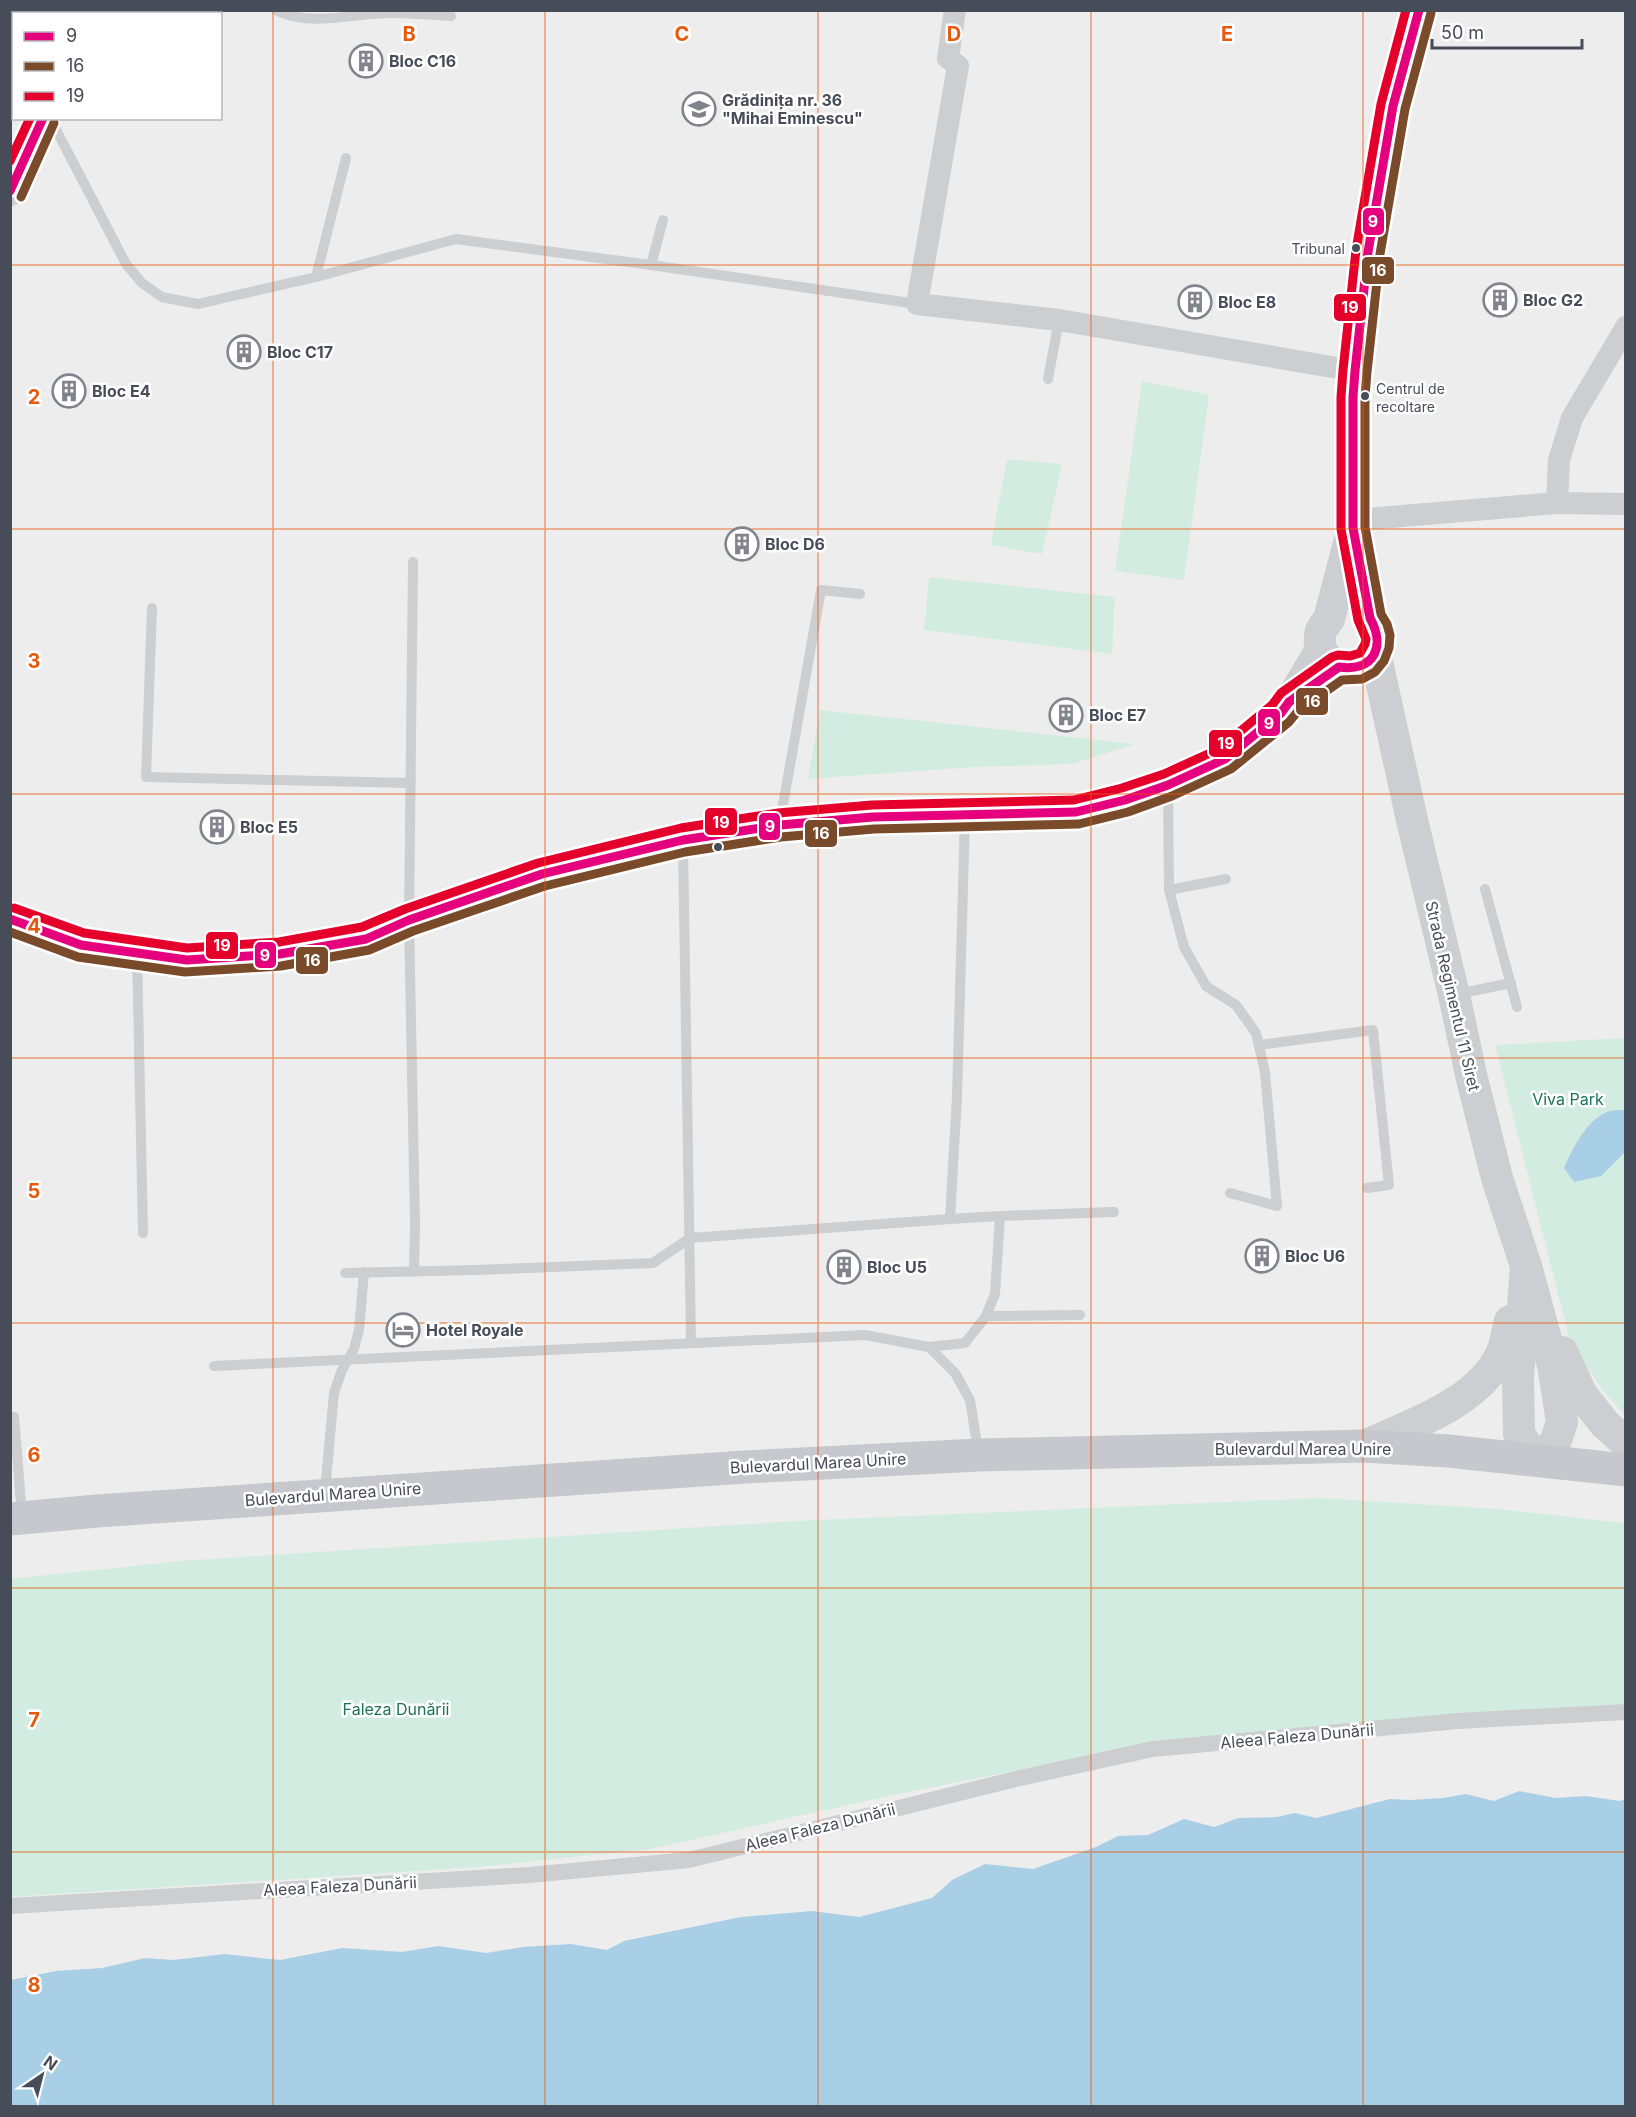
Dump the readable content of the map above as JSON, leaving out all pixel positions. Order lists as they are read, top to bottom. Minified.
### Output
{"streets":{"main road":["Strada Regimentul 11 Siret","Bulevardul Marea Unire"],"street":["Aleea Faleza Dunării"]},"parks":["Viva Park","Faleza Dunării"],"places":{"building":["Bloc C16","Bloc G2","Bloc E8","Bloc C17","Bloc E4","Bloc D6","Bloc E7","Bloc E5","Bloc U6","Bloc U5"],"school or university":["Grădinița nr. 36 \"Mihai Eminescu\""],"other":["Tribunal","Centrul de recoltare"],"hotel":["Hotel Royale"]},"lines":["transit line 9","transit line 19","transit line 16"],"legend":["9","16","19"],"scale_bar":"50 m","north":"top right","grid":{"columns":["B","C","D","E"],"rows":["2","3","4","5","6","7","8"]}}
